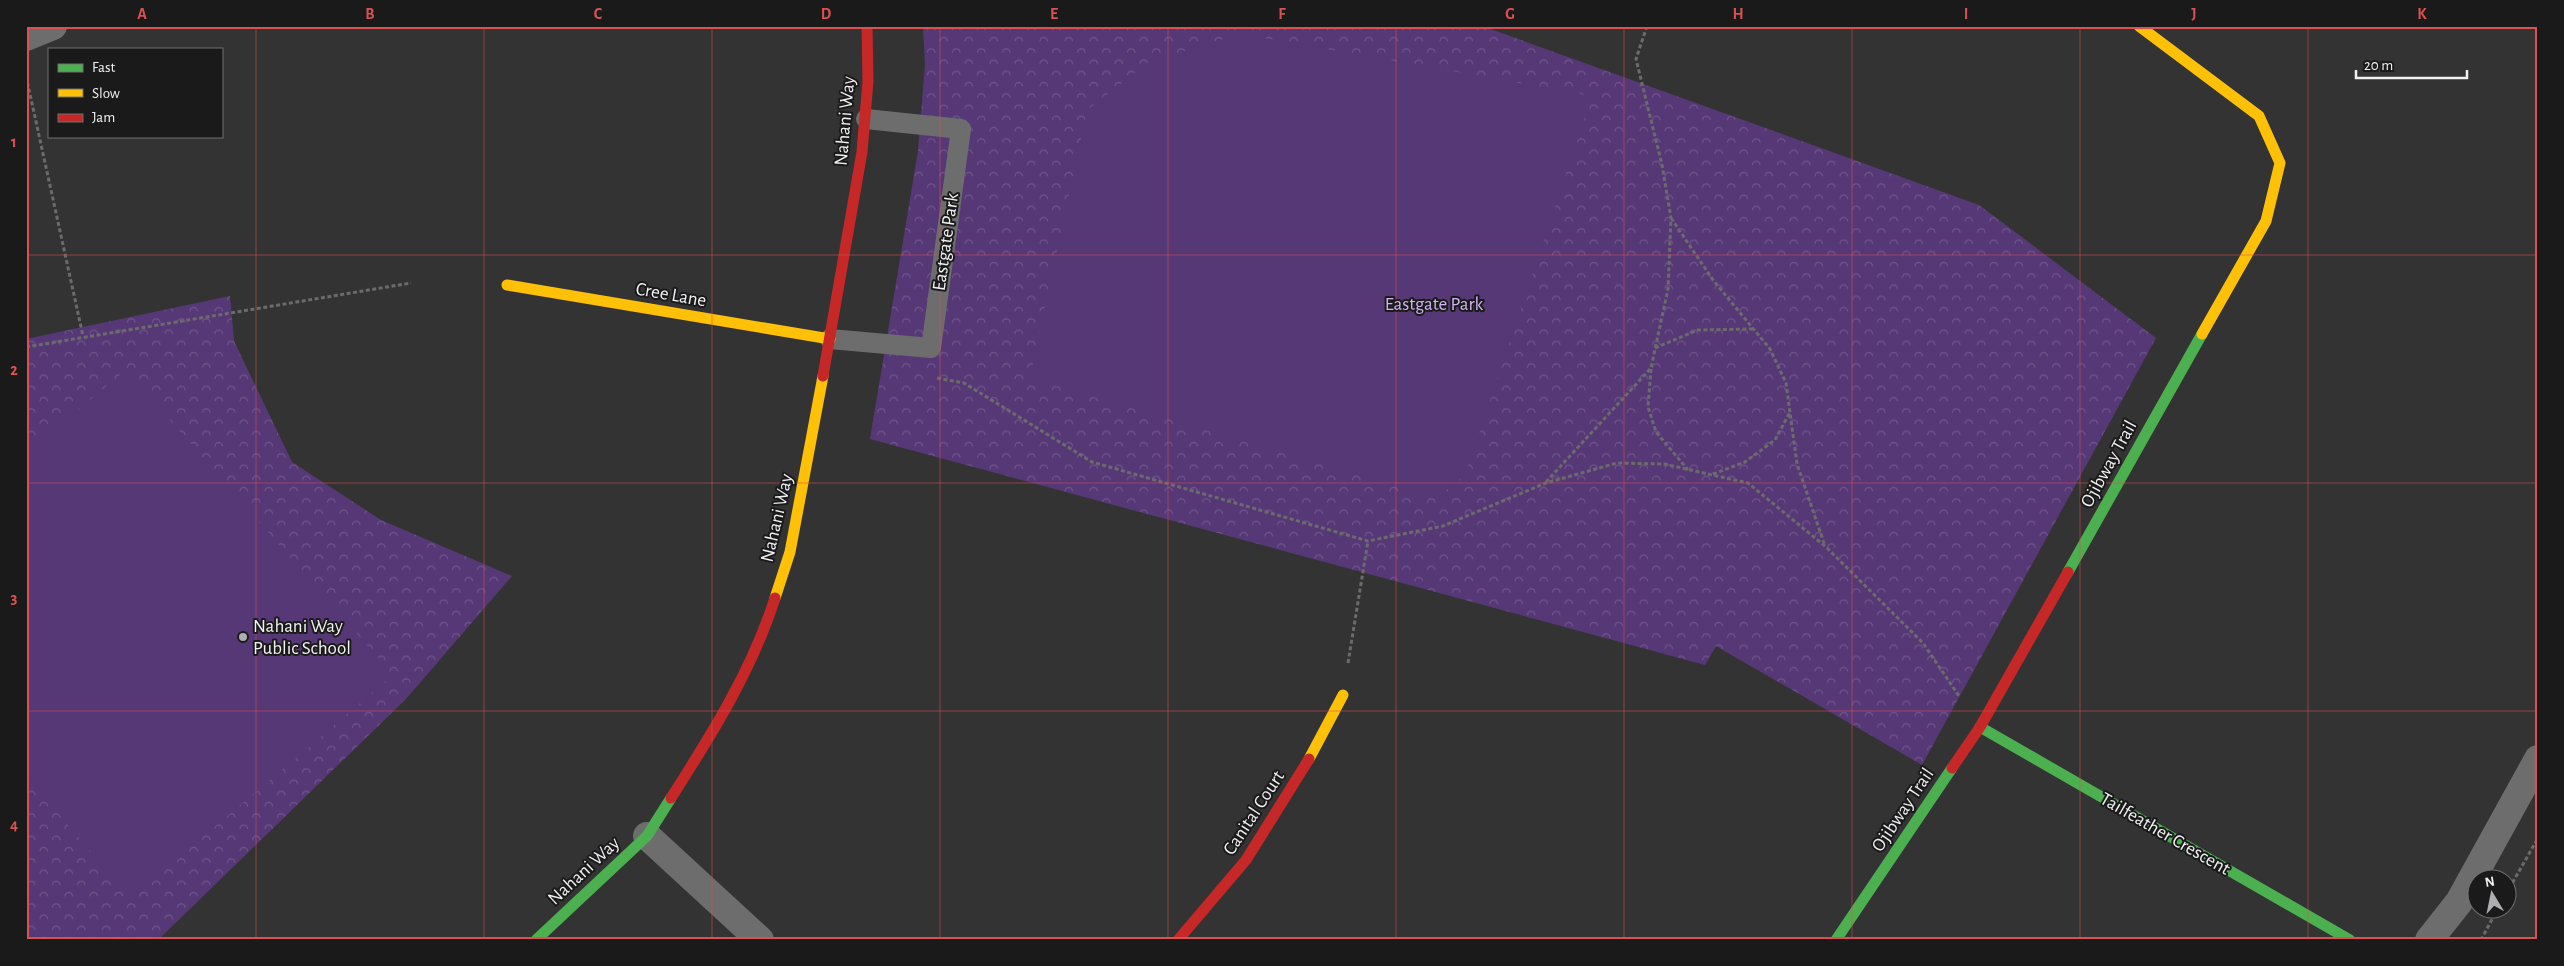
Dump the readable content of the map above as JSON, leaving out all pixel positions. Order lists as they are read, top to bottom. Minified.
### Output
{"streets":{"street":["Nahani Way","Cree Lane","Ojibway Trail","Canital Court","Tailfeather Crescent"],"lane":["Eastgate Park"]},"crossings":[["Nahani Way","Eastgate Park"],["Nahani Way","Cree Lane"],["Eastgate Park","Cree Lane"],["Ojibway Trail","Tailfeather Crescent"]],"parks":["Eastgate Park"],"places":["Nahani Way Public School"],"legend":["Fast","Slow","Jam"],"scale_bar":"20 m","north":"top","grid":{"columns":["A","B","C","D","E","F","G","H","I","J","K"],"rows":["1","2","3","4"]}}
